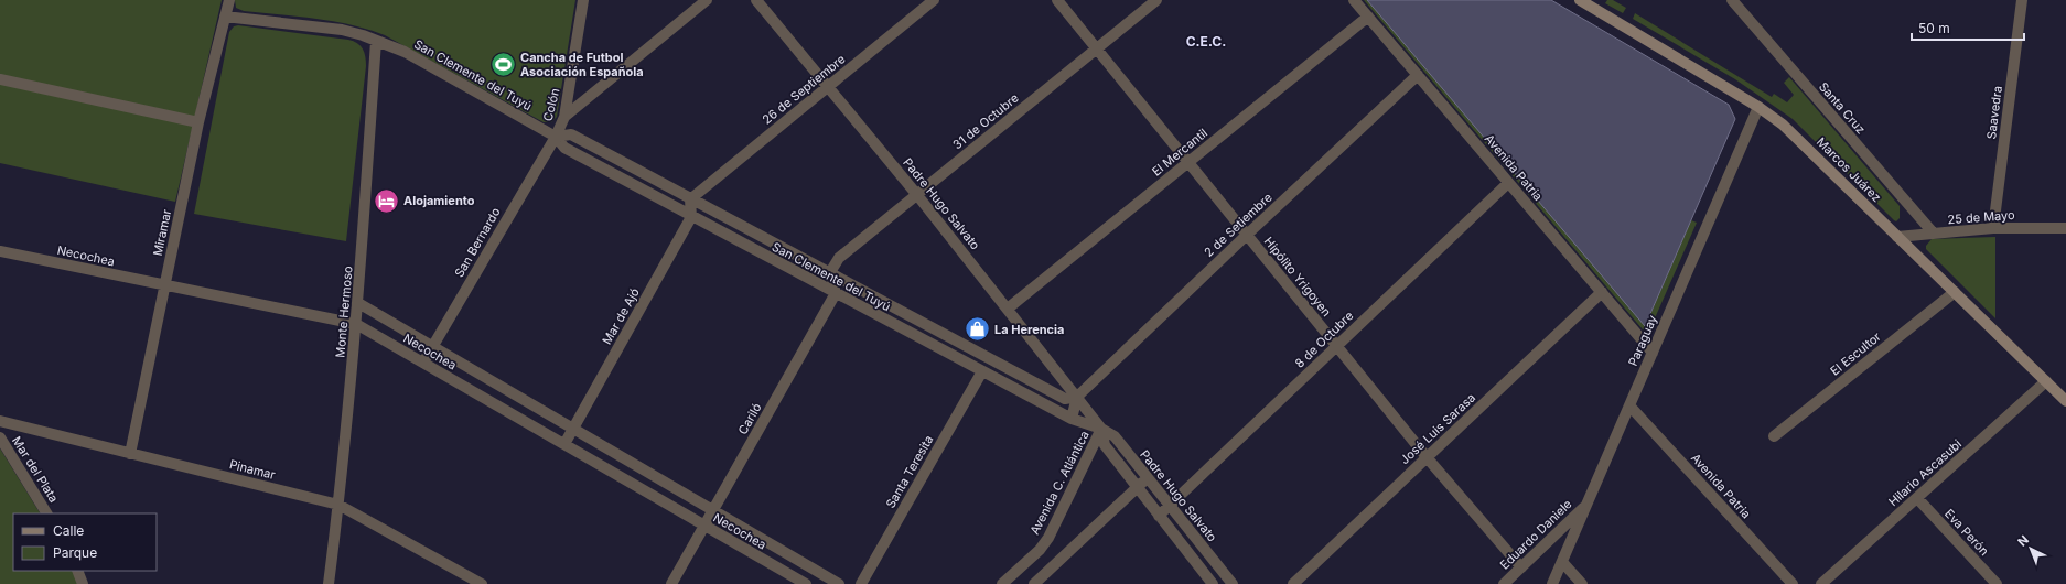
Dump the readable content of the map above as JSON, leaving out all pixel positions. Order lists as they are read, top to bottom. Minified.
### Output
{"streets":{"main road":["Marcos Juárez"],"street":["San Clemente del Tuyú","26 de Septiembre","Colón","Santa Cruz","Saavedra","31 de Octubre","El Mercantil","Avenida Patria","Padre Hugo Salvato","25 de Mayo","2 de Setiembre","Miramar","San Bernardo","Necochea","Hipólito Yrigoyen","Monte Hermoso","Mar de Ajó","8 de Octubre","Paraguay","El Escultor","Cariló","José Luis Sarasa","Mar del Plata","Pinamar","Santa Teresita","Hilario Ascasubi","Avenida C. Atlántica","Eva Perón","Eduardo Daniele"]},"crossings":[["San Clemente del Tuyú","26 de Septiembre"],["San Clemente del Tuyú","Colón"],["San Clemente del Tuyú","31 de Octubre"],["San Clemente del Tuyú","Padre Hugo Salvato"],["San Clemente del Tuyú","2 de Setiembre"],["San Clemente del Tuyú","Miramar"],["San Clemente del Tuyú","San Bernardo"],["San Clemente del Tuyú","Monte Hermoso"],["San Clemente del Tuyú","Mar de Ajó"],["San Clemente del Tuyú","Cariló"],["San Clemente del Tuyú","Santa Teresita"],["San Clemente del Tuyú","Avenida C. Atlántica"],["26 de Septiembre","Padre Hugo Salvato"],["Colón","San Bernardo"],["Santa Cruz","25 de Mayo"],["Saavedra","25 de Mayo"],["31 de Octubre","Padre Hugo Salvato"],["31 de Octubre","Hipólito Yrigoyen"],["El Mercantil","Avenida Patria"],["El Mercantil","Padre Hugo Salvato"],["El Mercantil","Hipólito Yrigoyen"],["Avenida Patria","2 de Setiembre"],["Avenida Patria","8 de Octubre"],["Avenida Patria","Paraguay"],["Avenida Patria","José Luis Sarasa"],["Marcos Juárez","25 de Mayo"],["Marcos Juárez","Paraguay"],["Marcos Juárez","El Escultor"],["Marcos Juárez","Hilario Ascasubi"],["Padre Hugo Salvato","2 de Setiembre"],["Padre Hugo Salvato","8 de Octubre"],["Padre Hugo Salvato","Avenida C. Atlántica"],["2 de Setiembre","Hipólito Yrigoyen"],["Miramar","Necochea"],["Miramar","Pinamar"],["San Bernardo","Necochea"],["Necochea","Monte Hermoso"],["Necochea","Mar de Ajó"],["Necochea","Cariló"],["Hipólito Yrigoyen","8 de Octubre"],["Hipólito Yrigoyen","José Luis Sarasa"],["Hipólito Yrigoyen","Eduardo Daniele"],["Monte Hermoso","Pinamar"],["Paraguay","Eduardo Daniele"],["Hilario Ascasubi","Eva Perón"]],"districts":["C.E.C."],"places":{"sports":["Cancha de Futbol Asociación Española"],"hotel":["Alojamiento"],"shop":["La Herencia"]},"legend":["Calle","Parque"],"scale_bar":"50 m","north":"top left"}
